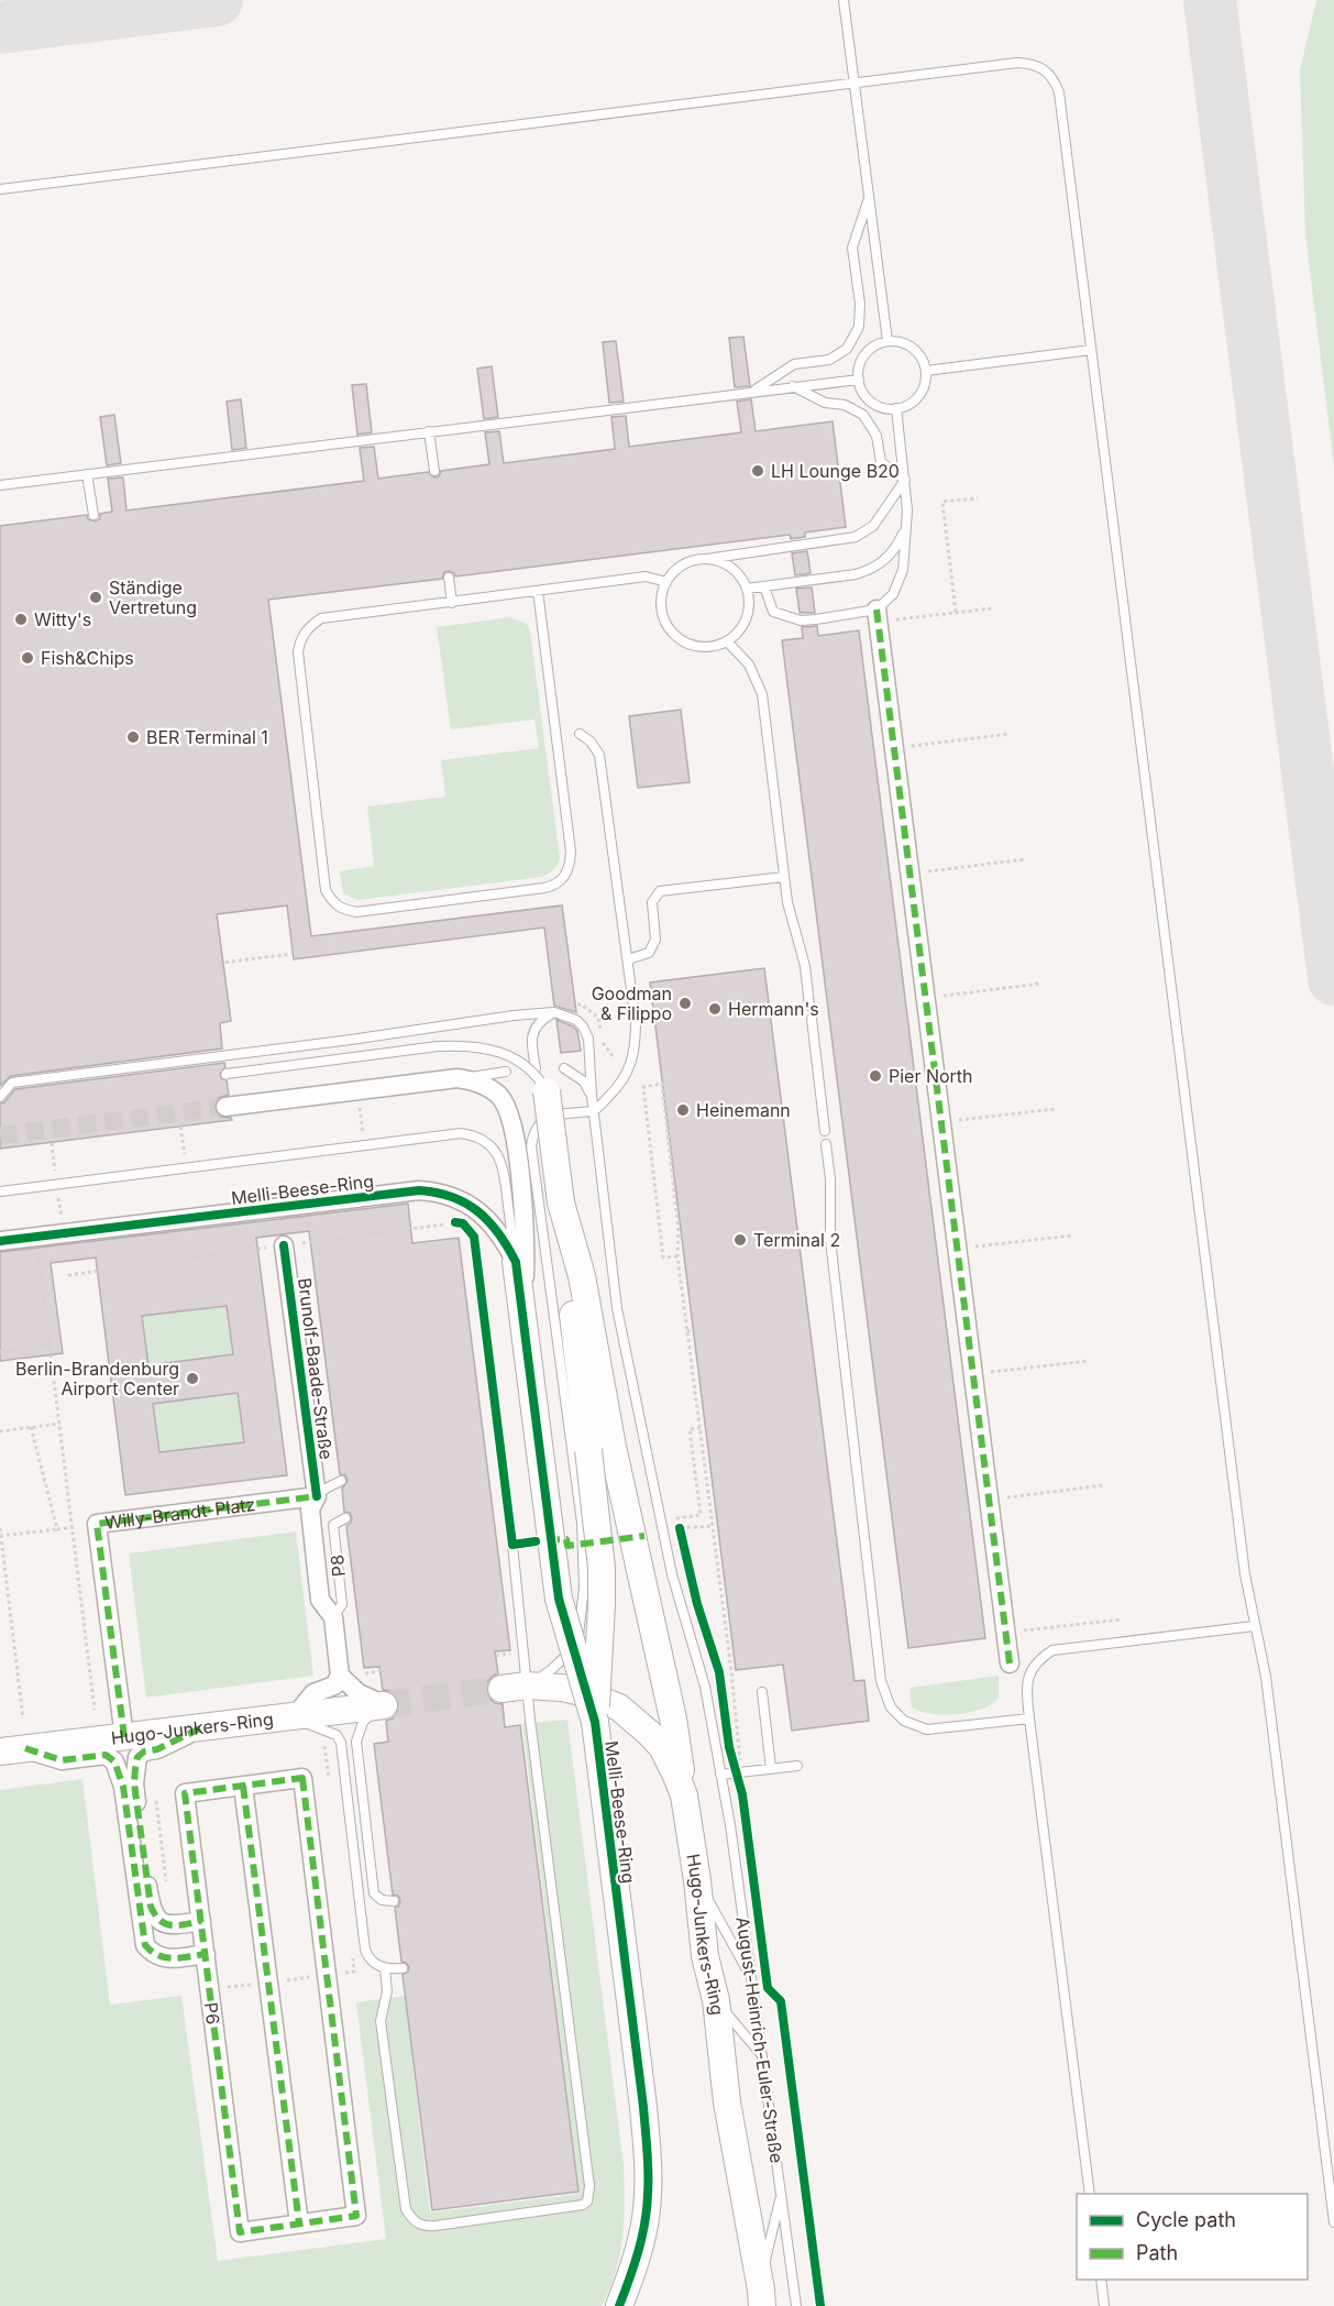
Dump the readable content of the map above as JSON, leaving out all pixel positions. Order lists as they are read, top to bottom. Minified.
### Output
{"streets":{"street":["Melli-Beese-Ring","Brunolf-Baade-Straße","Willy-Brandt-Platz","Hugo-Junkers-Ring","P6"],"lane":["P8","August-Heinrich-Euler-Straße"]},"crossings":[["Brunolf-Baade-Straße","Willy-Brandt-Platz"],["Brunolf-Baade-Straße","P8"],["Willy-Brandt-Platz","Hugo-Junkers-Ring"]],"places":["LH Lounge B20","Ständige Vertretung","Witty's","Fish&Chips","BER Terminal 1","Goodman & Filippo","Hermann's","Pier North","Heinemann","Terminal 2","Berlin-Brandenburg Airport Center"],"legend":["Cycle path","Path"]}
